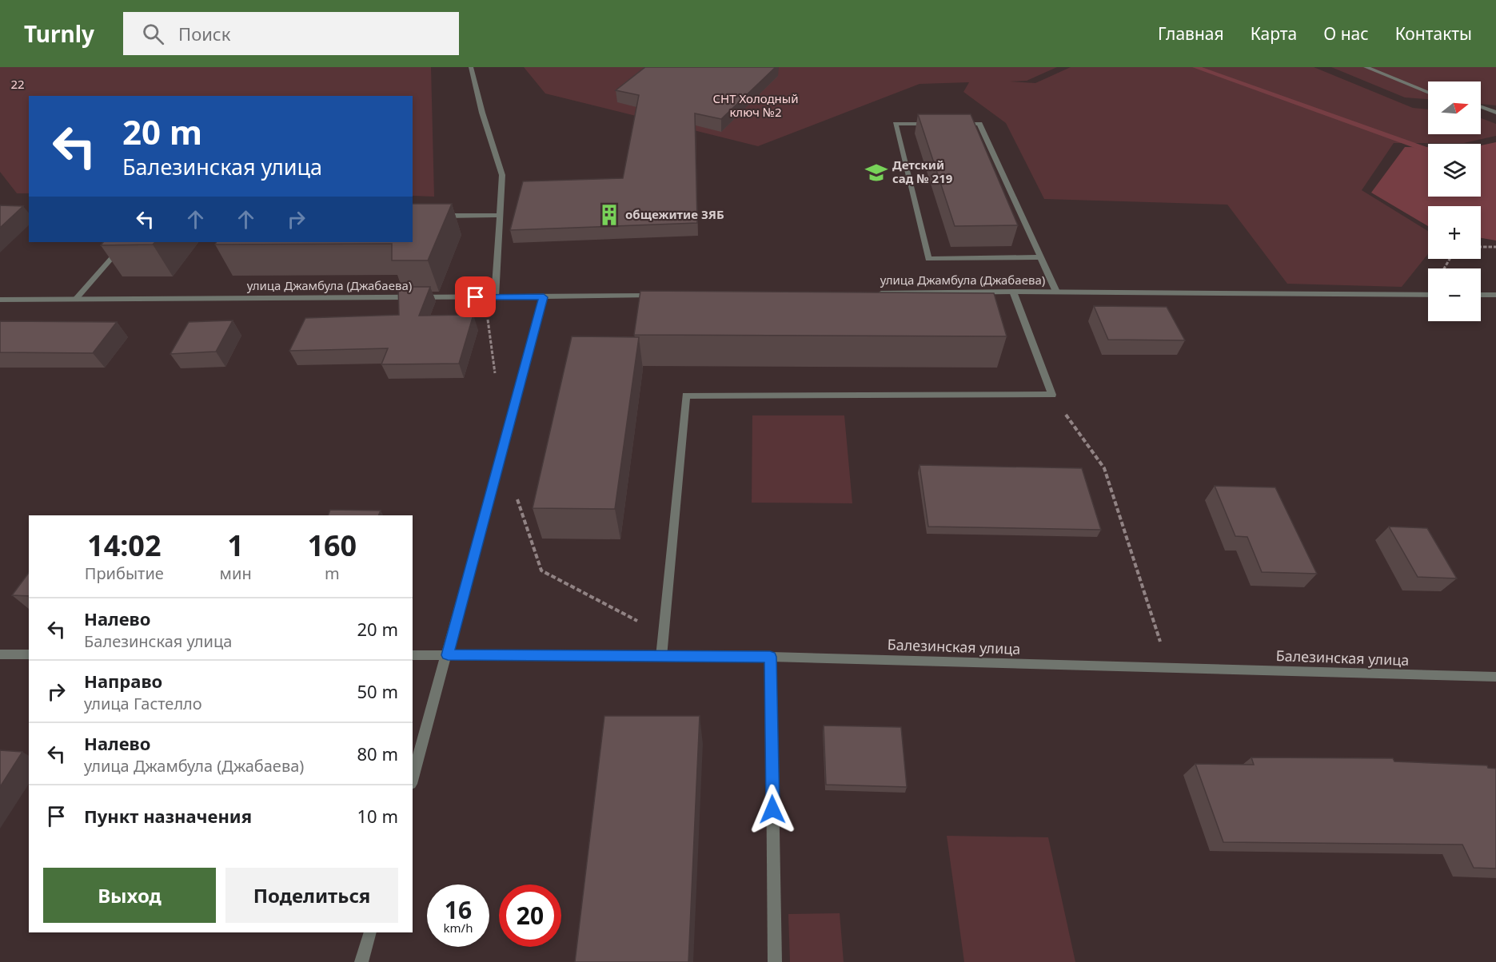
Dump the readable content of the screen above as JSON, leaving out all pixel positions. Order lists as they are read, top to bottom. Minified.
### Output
{"streets":{"street":["улица Джамбула (Джабаева)","Балезинская улица"]},"parks":["22","СНТ Холодный ключ №2"],"places":{"school or university":["Детский сад № 219"],"building":["общежитие ЗЯБ"]},"north":"right","page":{"header":"Turnly","search":"Поиск","nav":["Главная","Карта","О нас","Контакты"],"map_buttons":["+","−"],"turn":["20 m","Балезинская улица"],"eta":["14:02","Прибытие","1","мин","160","m"],"list":[{"name":"Налево","note":"Балезинская улица","value":"20 m"},{"name":"Направо","note":"улица Гастелло","value":"50 m"},{"name":"Налево","note":"улица Джамбула (Джабаева)","value":"80 m"},{"name":"Пункт назначения","value":"10 m"}],"buttons":["Выход","Поделиться"],"speed":"16 km/h","limit":"20"}}
